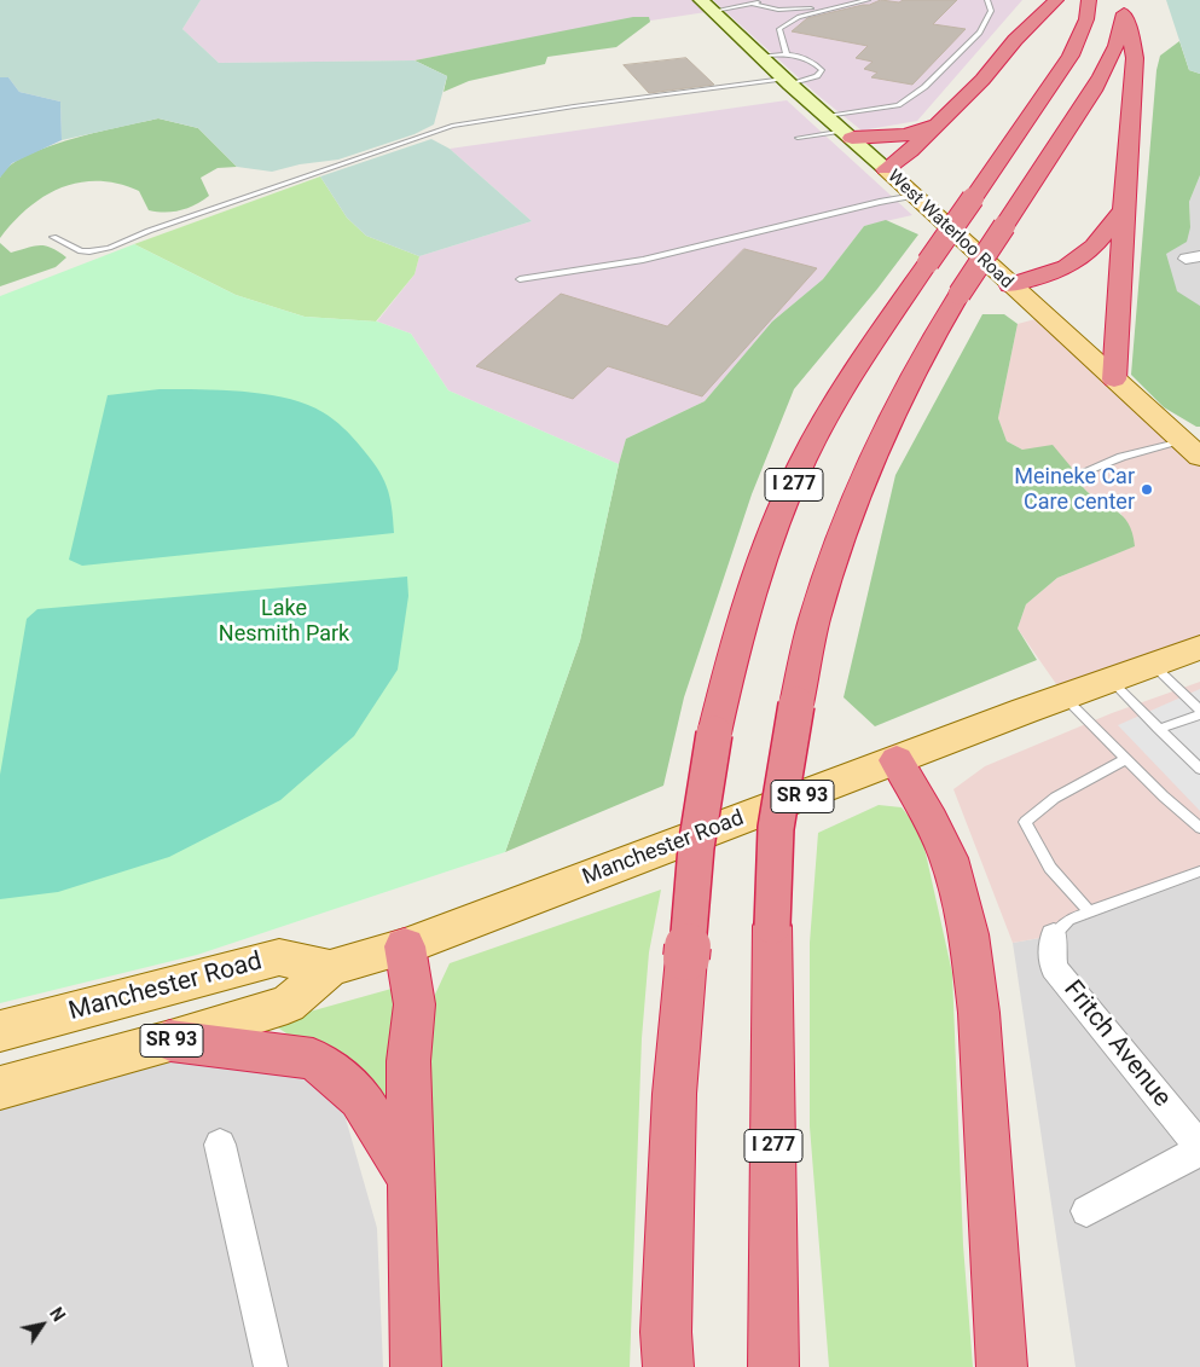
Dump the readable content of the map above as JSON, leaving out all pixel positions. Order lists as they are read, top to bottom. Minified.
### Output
{"streets":{"highway":["I 277"],"main road":["West Waterloo Road","SR 93","Manchester Road"],"street":["Fritch Avenue"]},"parks":["Lake Nesmith Park"],"places":["Meineke Car Care center"],"north":"top right"}
